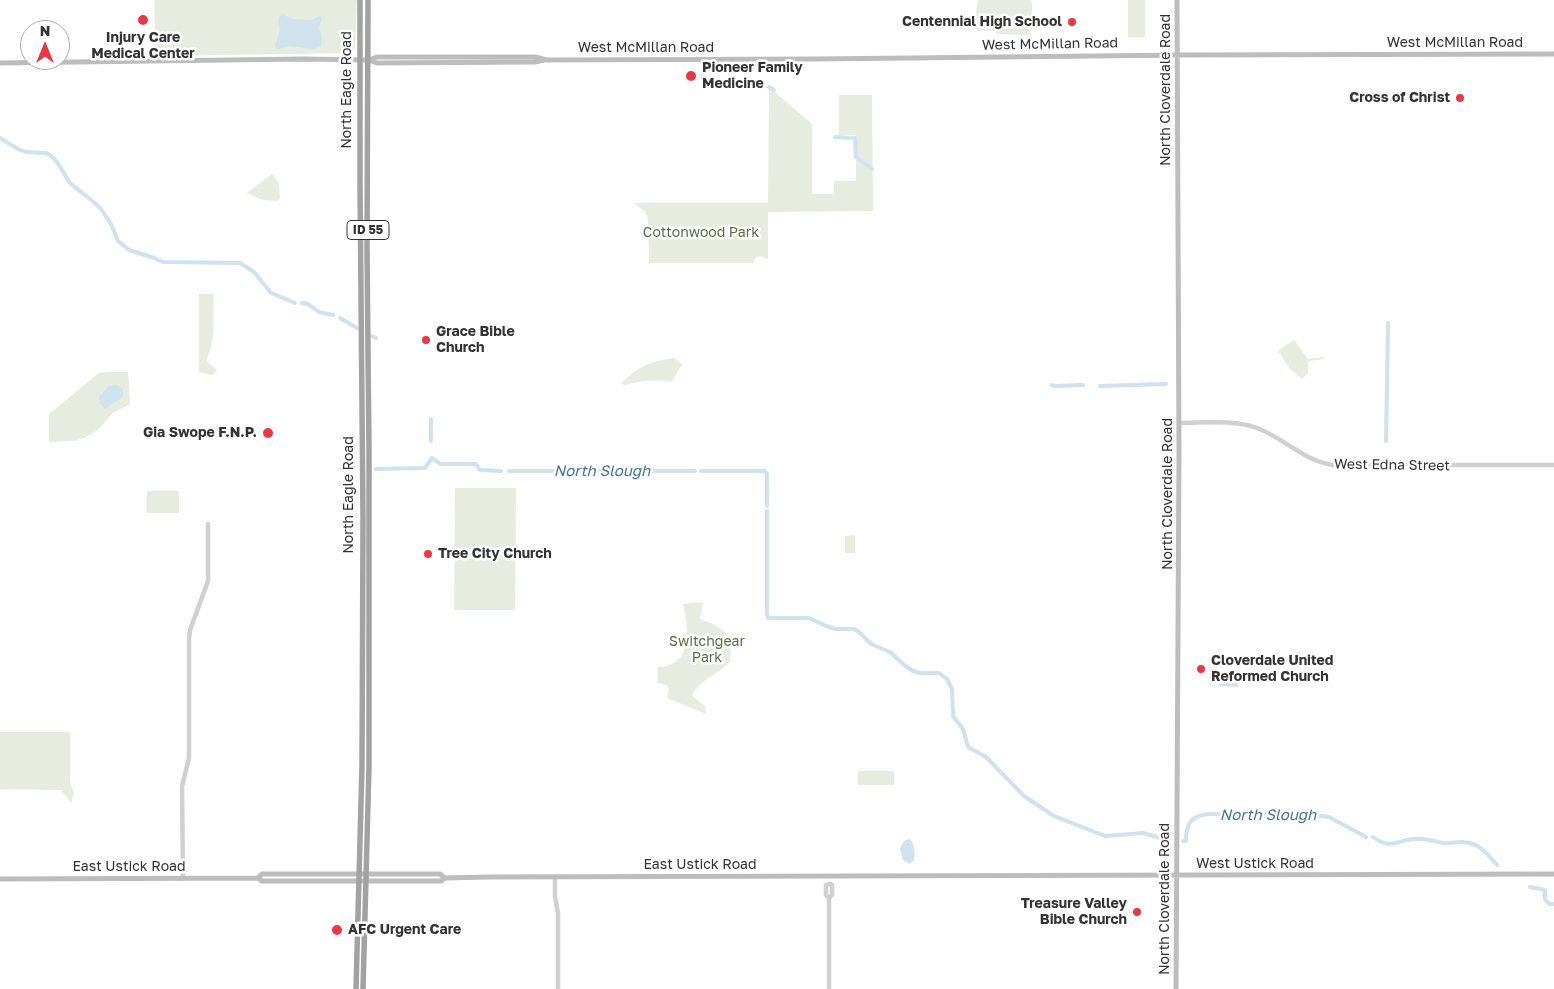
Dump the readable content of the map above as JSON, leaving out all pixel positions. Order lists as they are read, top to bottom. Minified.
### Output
{"streets":{"highway":["North Eagle Road","ID 55"],"main road":["West McMillan Road","North Cloverdale Road","West Ustick Road","East Ustick Road"],"street":["West Edna Street"]},"crossings":[["West McMillan Road","North Eagle Road"],["West McMillan Road","North Cloverdale Road"],["North Eagle Road","East Ustick Road"],["North Cloverdale Road","West Edna Street"],["North Cloverdale Road","West Ustick Road"],["West Ustick Road","East Ustick Road"]],"water":["North Slough"],"parks":["Cottonwood Park","Switchgear Park"],"places":["Injury Care Medical Center","Centennial High School","Pioneer Family Medicine","Cross of Christ","Grace Bible Church","Gia Swope F.N.P.","Tree City Church","Cloverdale United Reformed Church","Treasure Valley Bible Church","AFC Urgent Care"],"north":"top"}
